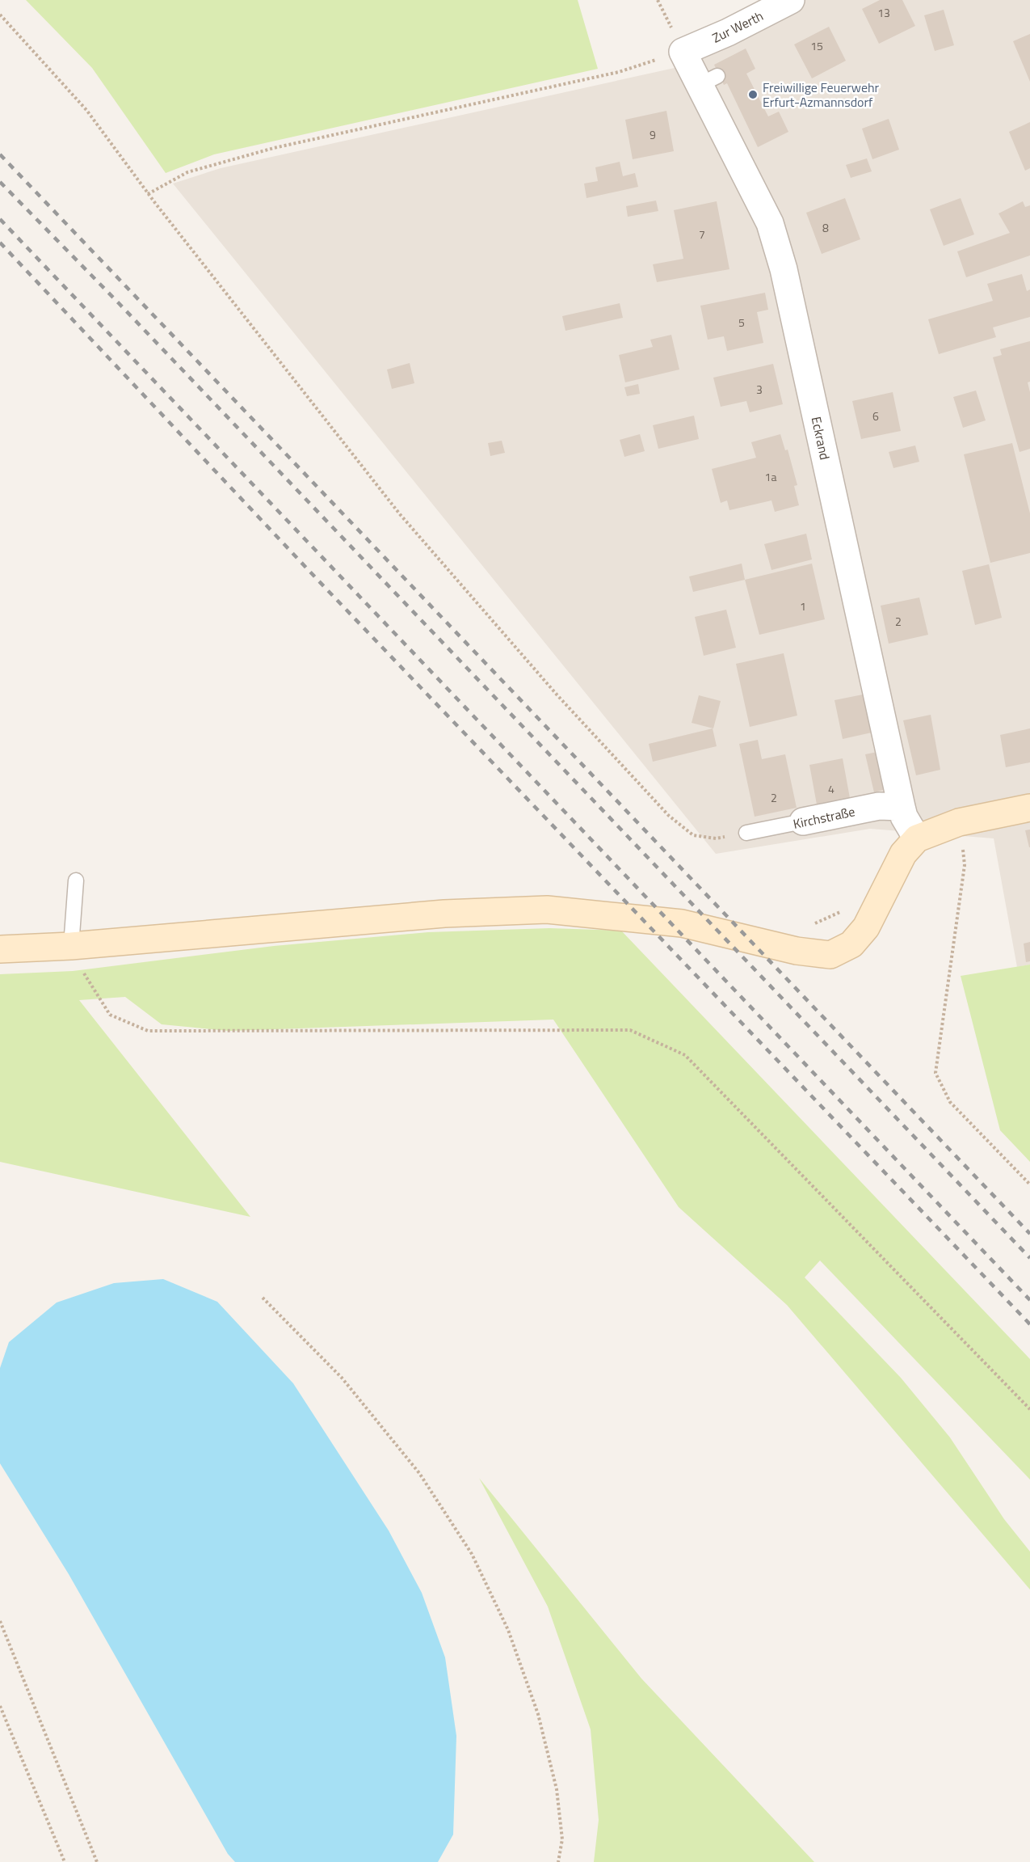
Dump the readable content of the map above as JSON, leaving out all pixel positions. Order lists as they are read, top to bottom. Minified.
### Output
{"streets":{"street":["Zur Werth","Eckrand","Kirchstraße"]},"crossings":[["Zur Werth","Eckrand"],["Eckrand","Kirchstraße"]],"places":["Freiwillige Feuerwehr Erfurt-Azmannsdorf"],"house_numbers":["13","15","9","8","7","5","3","6","1a","1","2","4","2"]}
